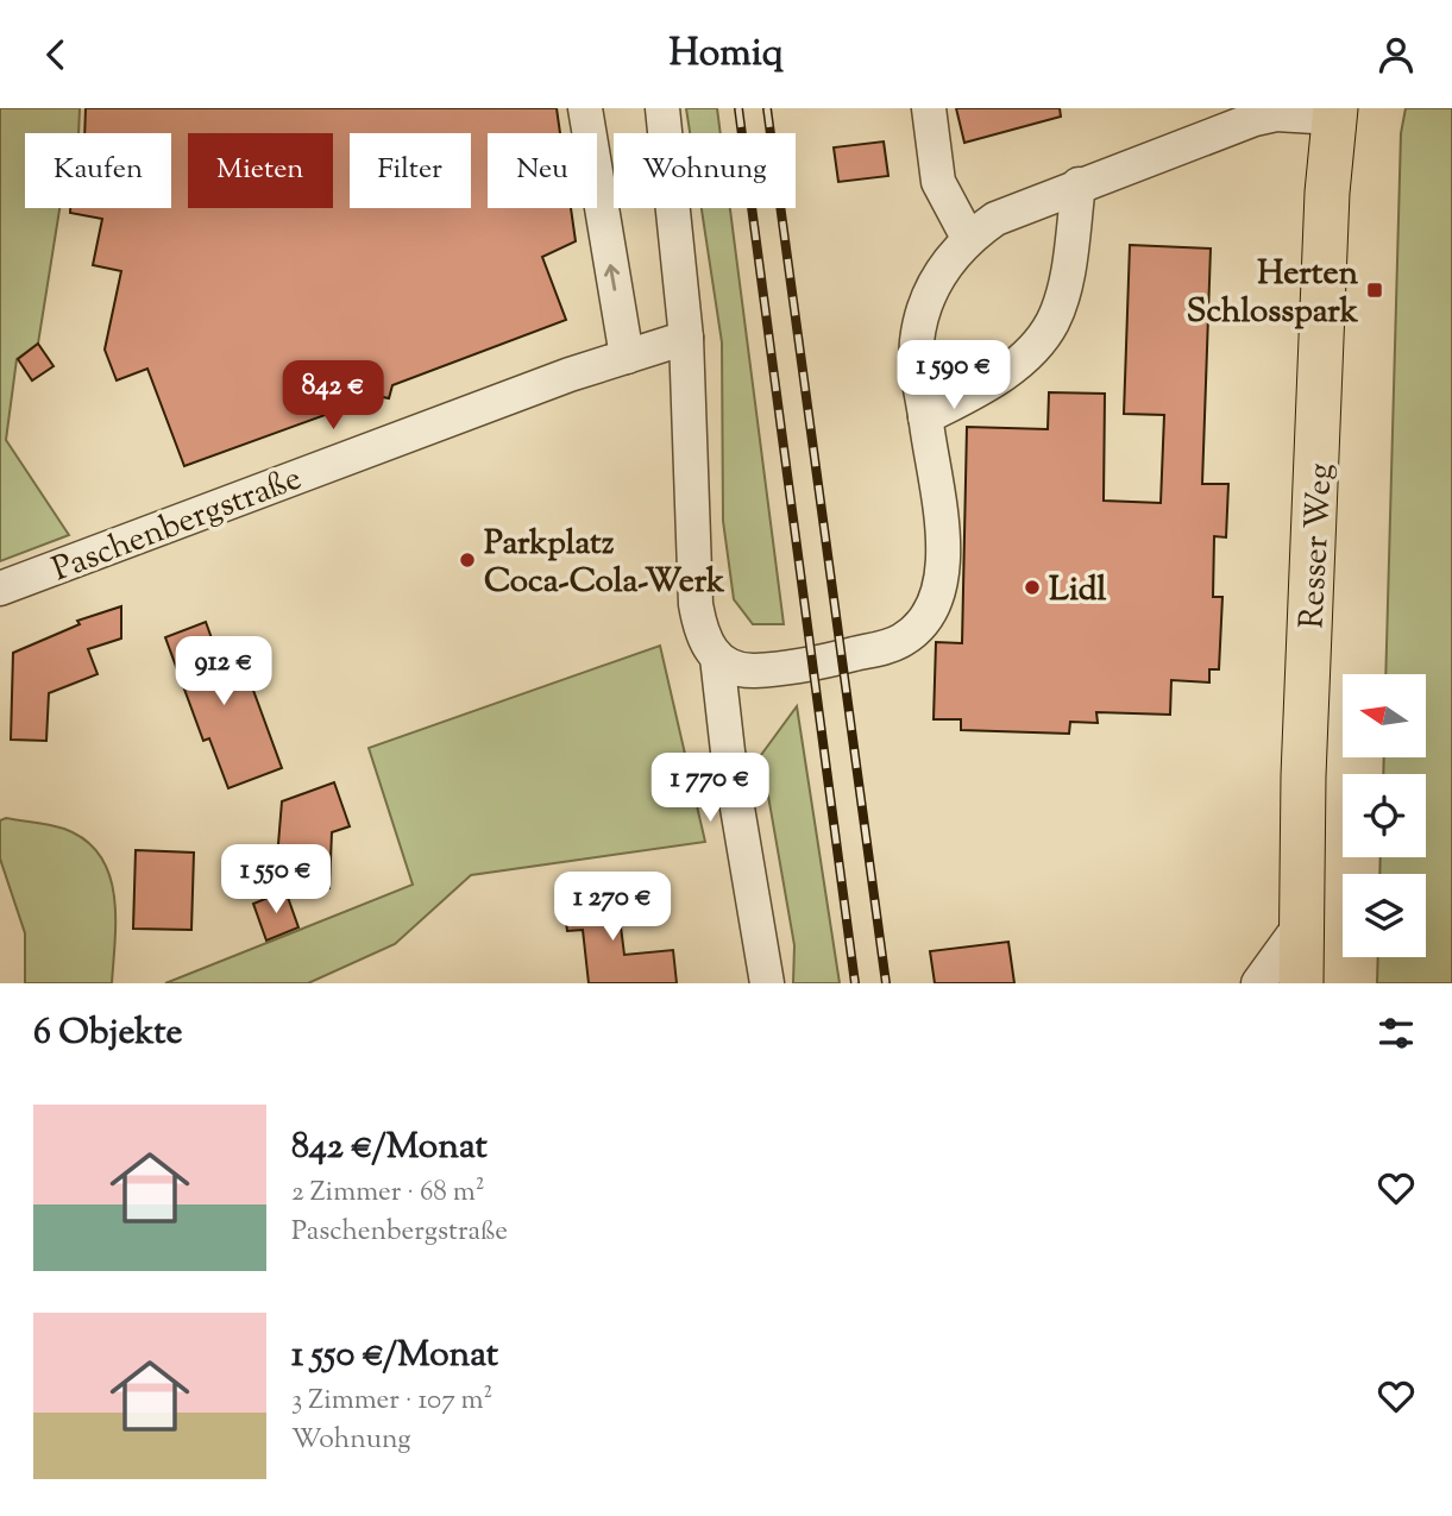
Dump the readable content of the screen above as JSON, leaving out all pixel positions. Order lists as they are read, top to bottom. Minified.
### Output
{"streets":{"main road":["Resser Weg"],"street":["Paschenbergstraße"]},"places":{"transit":["Herten Schlosspark"],"other":["Parkplatz Coca-Cola-Werk","Lidl"]},"north":"left","page":{"header":"Homiq","chip":["Kaufen","Mieten","Filter","Neu","Wohnung"],"price":["1 590 €","842 €","912 €","1 770 €","1 550 €","1 270 €"],"heading":"6 Objekte","list":[{"name":"842 €/Monat","note":"2 Zimmer · 68 m² · Paschenbergstraße"},{"name":"1 550 €/Monat","note":"3 Zimmer · 107 m² · Wohnung"}]}}
